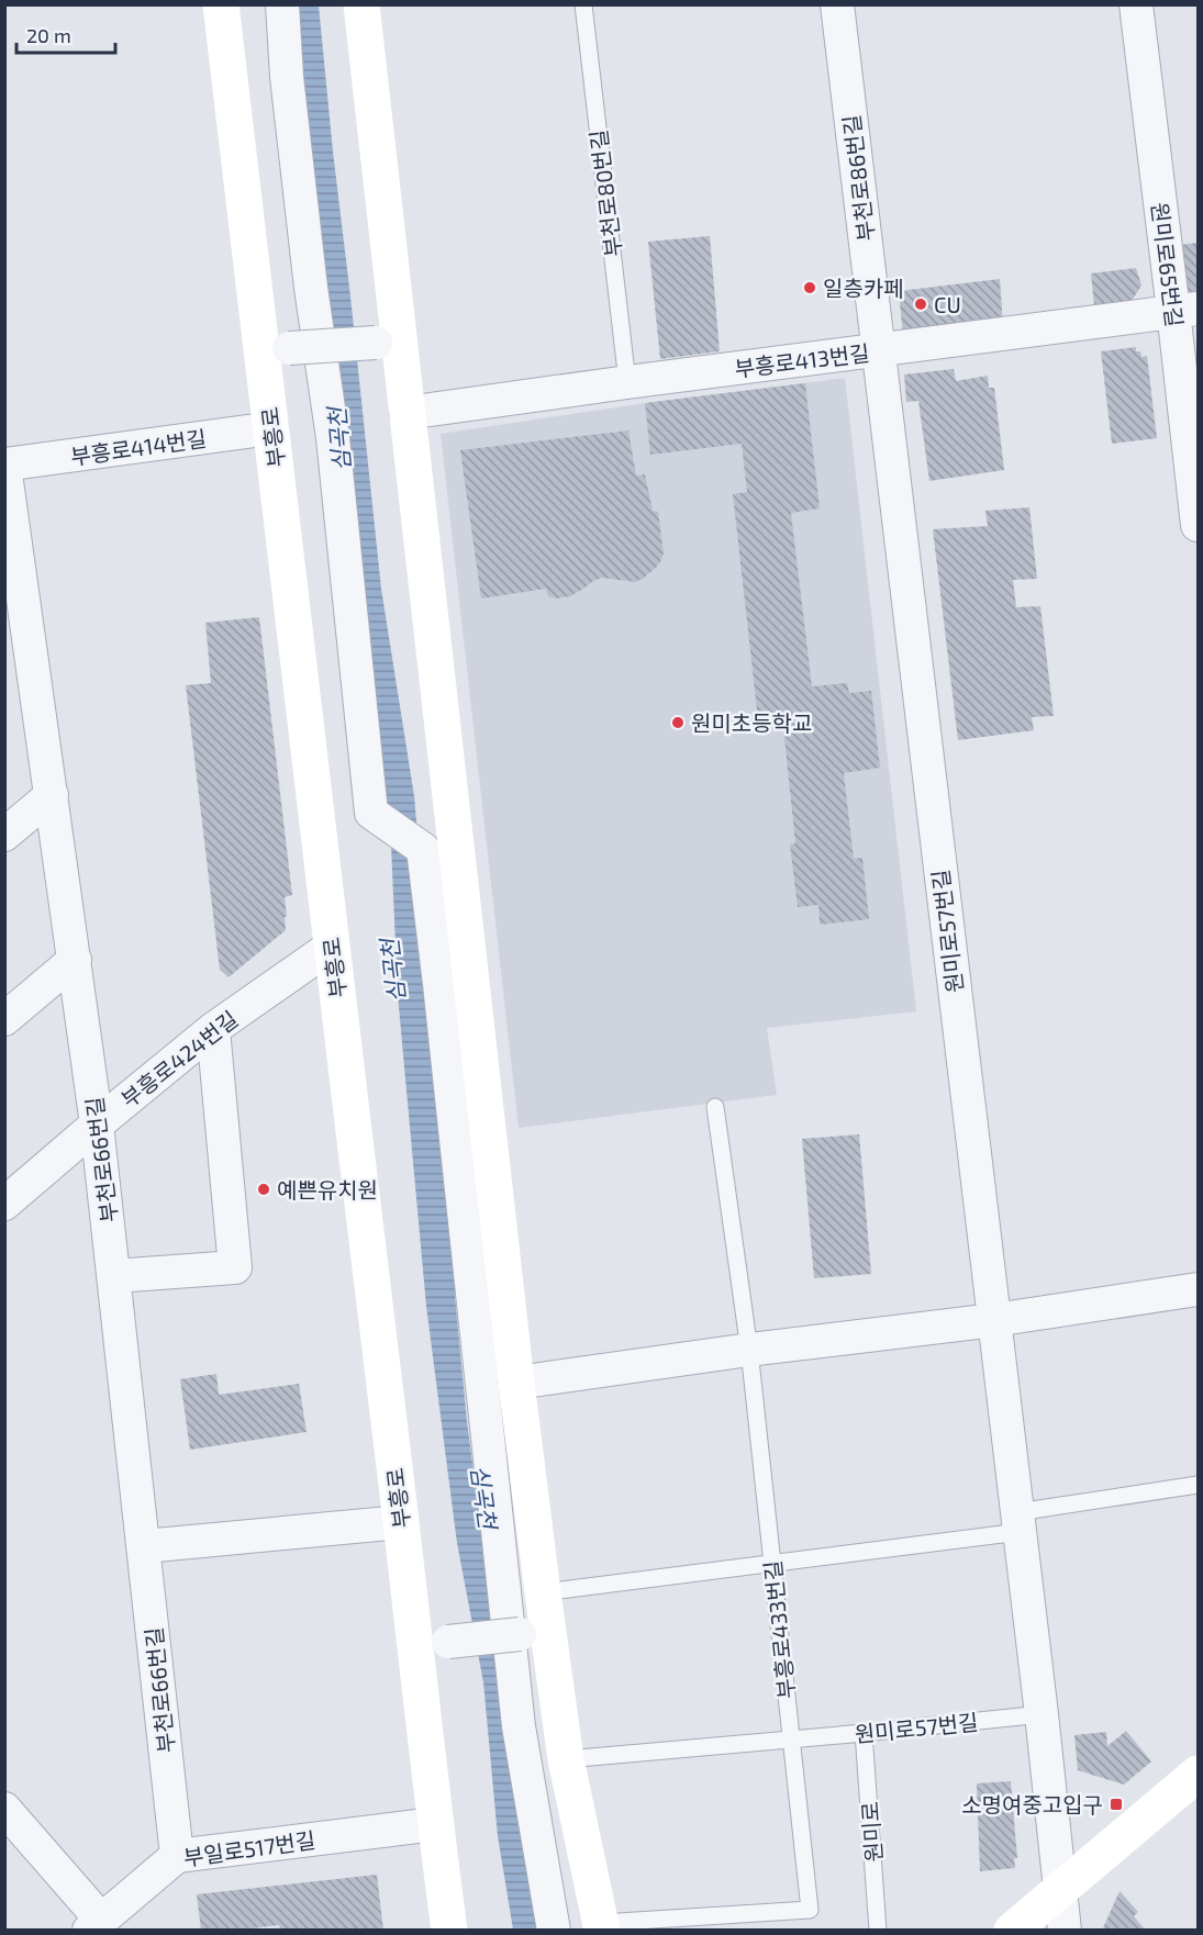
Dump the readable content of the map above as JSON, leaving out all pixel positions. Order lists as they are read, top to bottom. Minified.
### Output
{"streets":{"street":["부천로86번길","원미로65번길","부흥로413번길","부흥로","부흥로414번길","원미로57번길","부흥로424번길","부천로66번길","부일로517번길"],"lane":["부천로80번길","부흥로433번길","원미로"]},"crossings":[["부천로86번길","부흥로413번길"],["부천로86번길","원미로57번길"],["부천로80번길","부흥로413번길"],["원미로65번길","부흥로413번길"],["부흥로413번길","원미로57번길"],["부흥로","부흥로414번길"],["부흥로","부흥로424번길"],["부흥로","부일로517번길"],["부흥로414번길","부천로66번길"],["원미로57번길","부흥로433번길"],["원미로57번길","원미로"],["부흥로424번길","부천로66번길"],["부천로66번길","부일로517번길"]],"water":["심곡천"],"places":{"other":["일층카페","CU","원미초등학교","예쁜유치원"],"transit":["소명여중고입구"]},"scale_bar":"20 m"}
